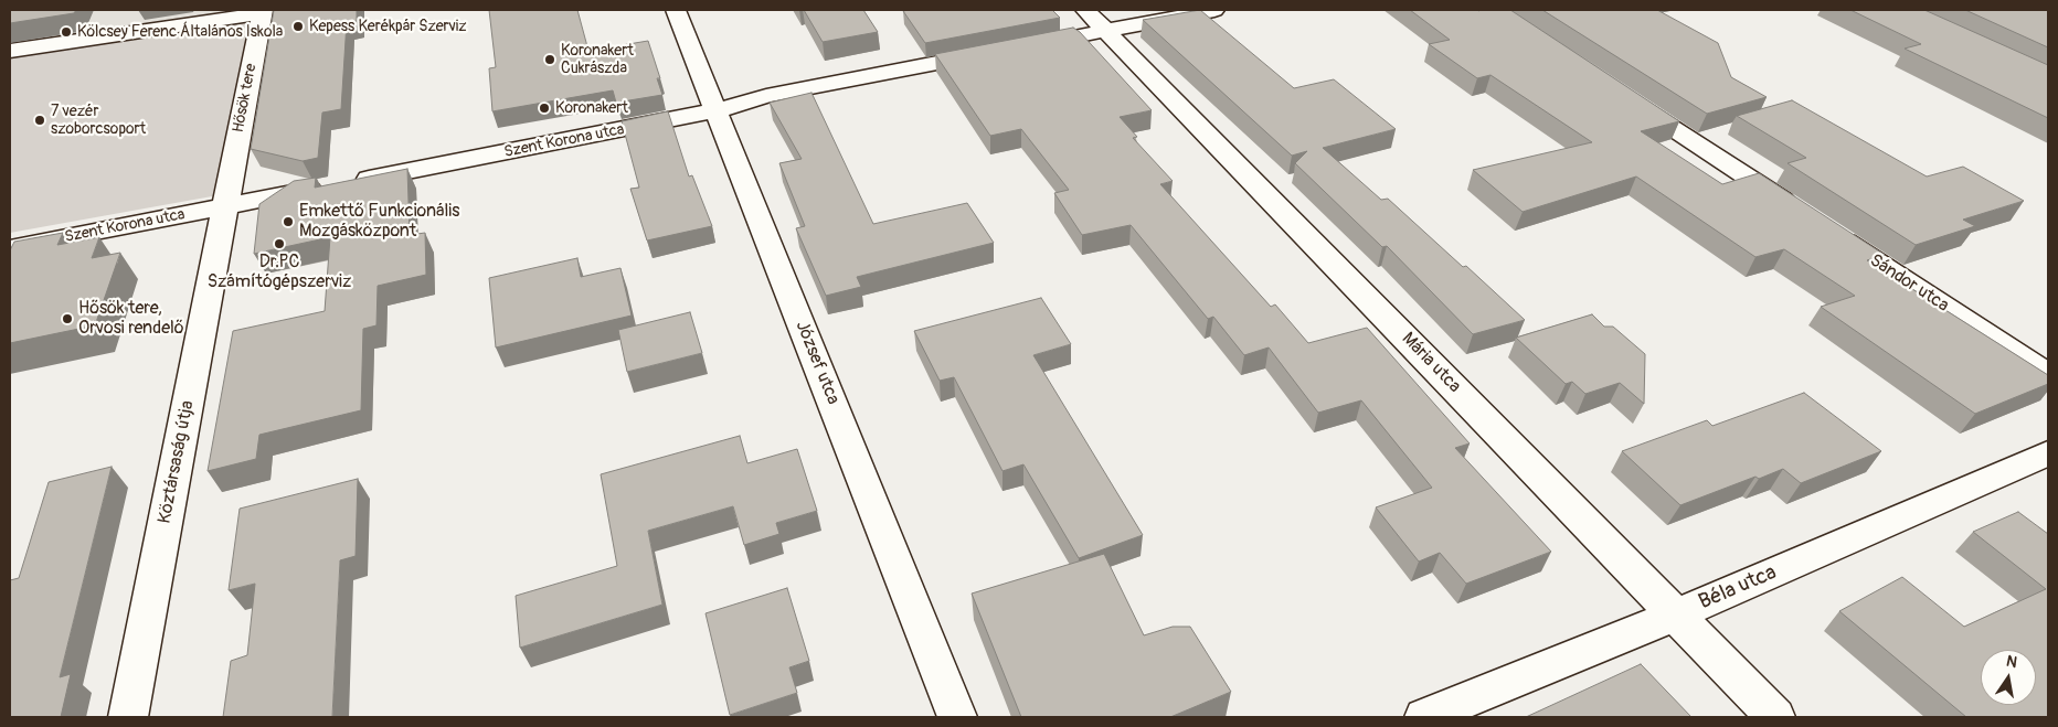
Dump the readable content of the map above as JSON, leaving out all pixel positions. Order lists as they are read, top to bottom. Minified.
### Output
{"streets":{"street":["Hősök tere","Szent Korona utca","Sándor utca","József utca","Mária utca","Köztársaság útja","Béla utca"]},"crossings":[["Hősök tere","Szent Korona utca"],["Hősök tere","Köztársaság útja"],["Szent Korona utca","József utca"],["Szent Korona utca","Mária utca"],["Szent Korona utca","Köztársaság útja"],["Mária utca","Béla utca"]],"places":["Kepess Kerékpár Szerviz","Kölcsey Ferenc Általános Iskola","Koronakert Cukrászda","Koronakert","7 vezér szoborcsoport","Emkettő Funkcionális Mozgásközpont","Dr.PC Számítógépszerviz","Hősök tere, Orvosi rendelő"],"north":"top"}
